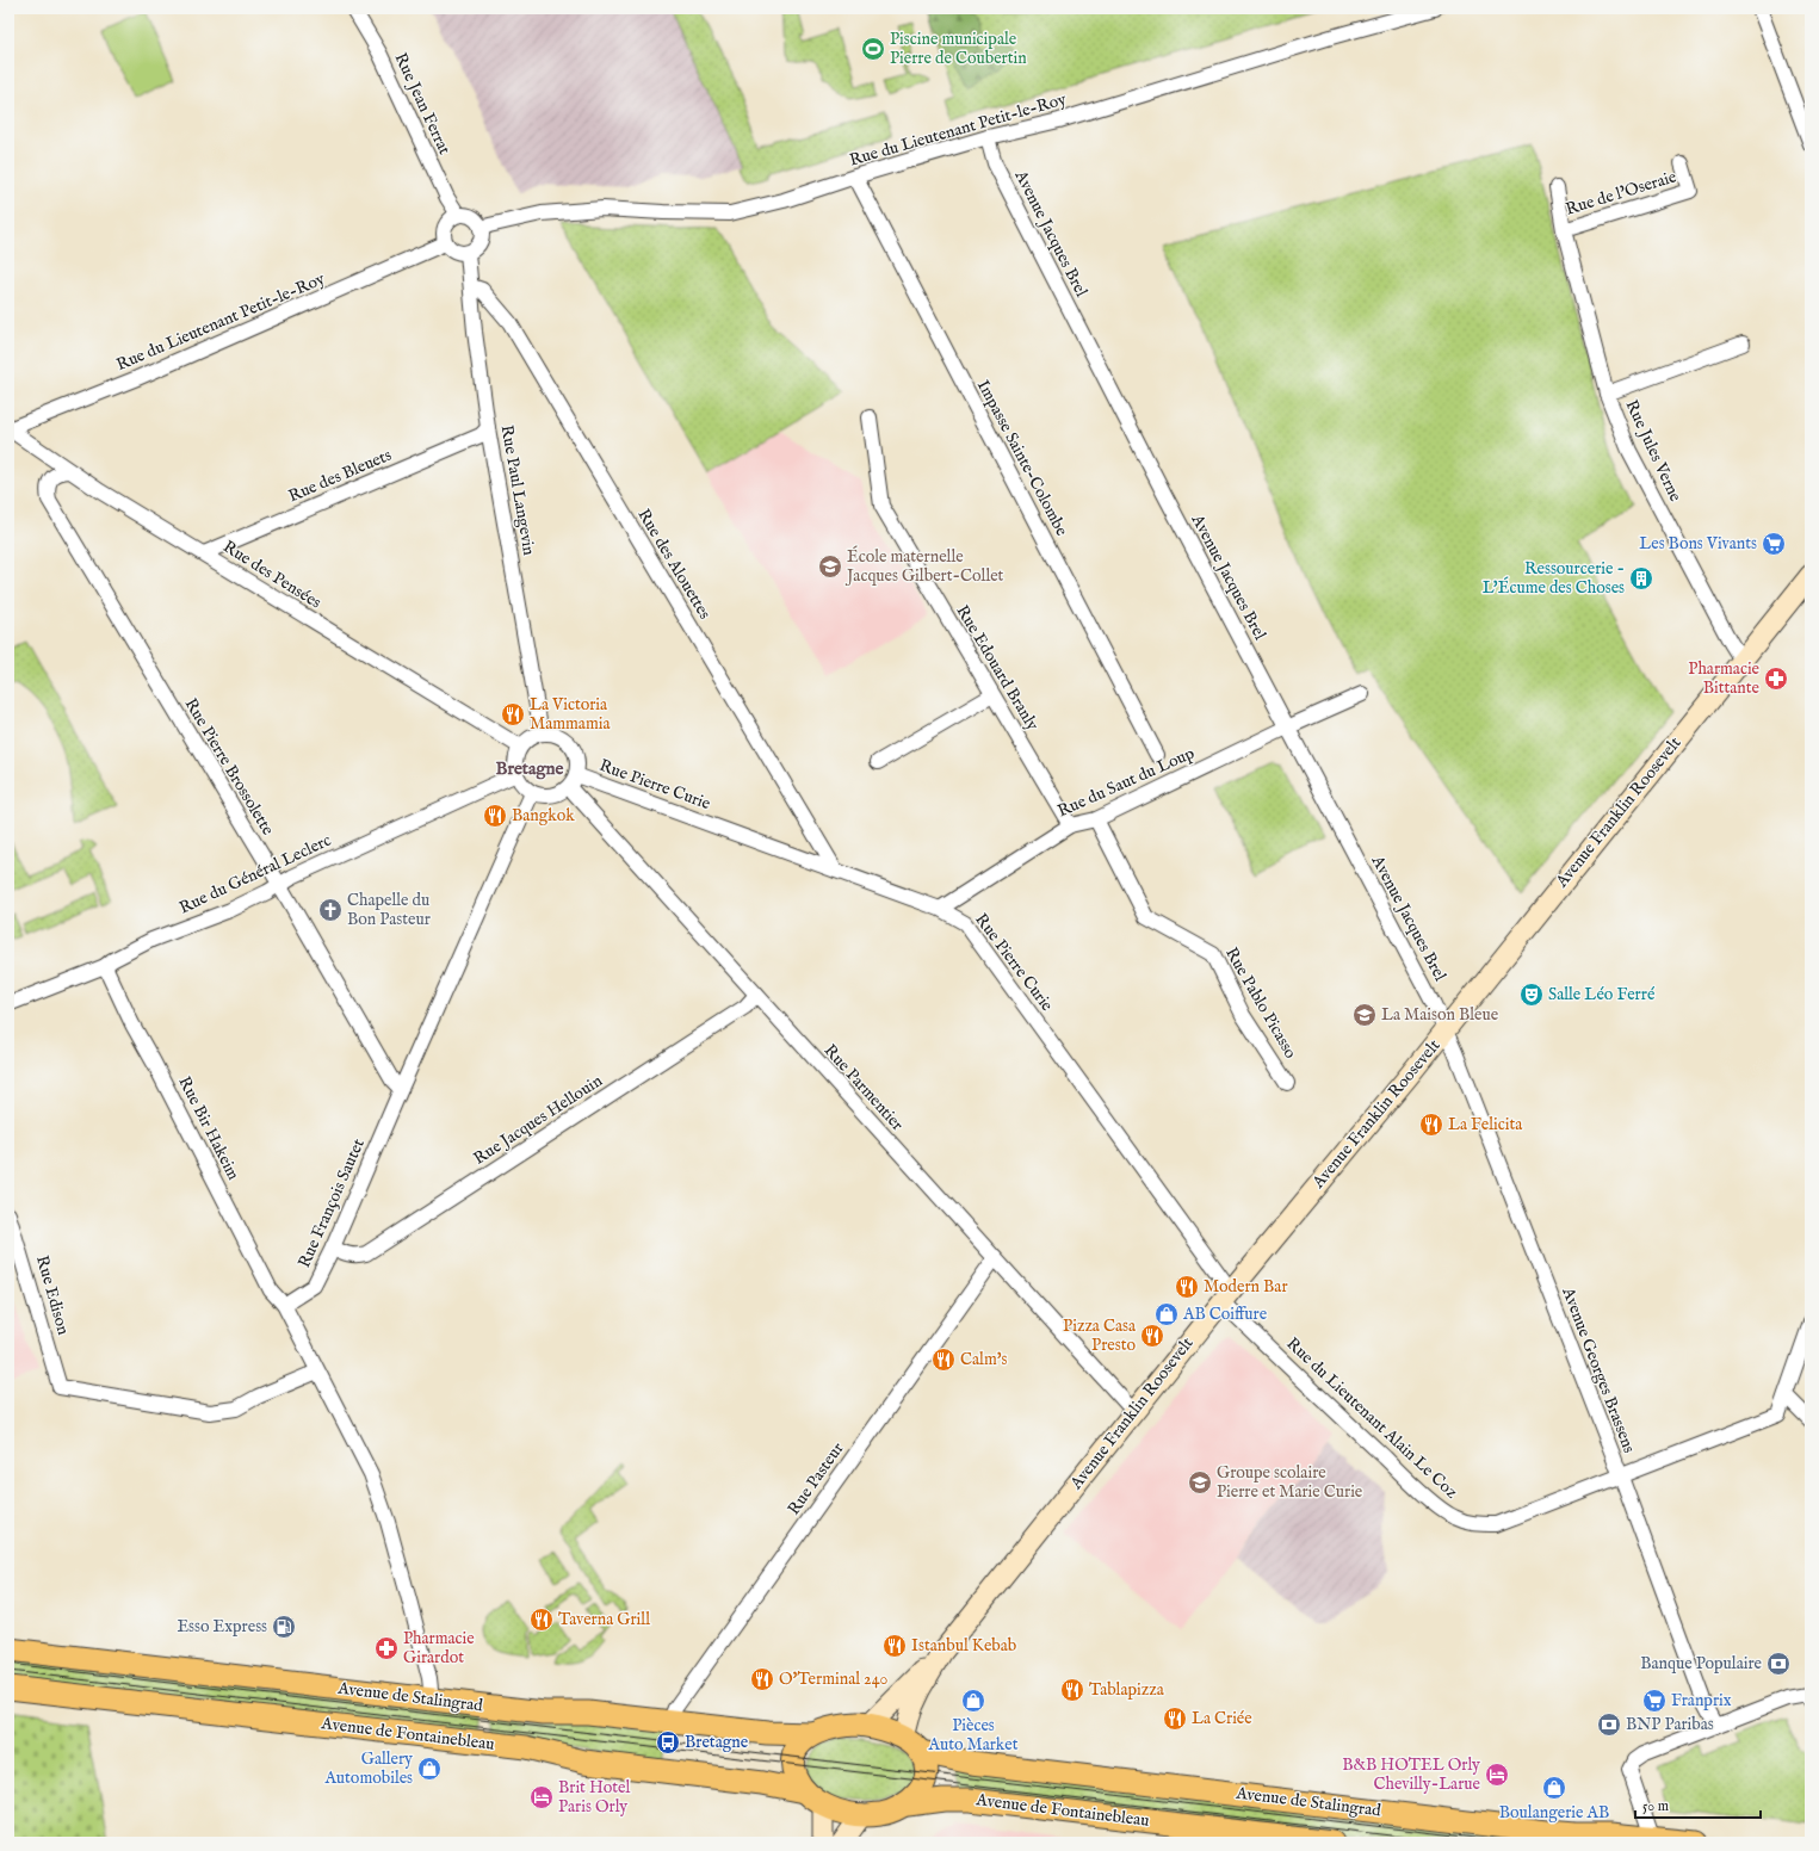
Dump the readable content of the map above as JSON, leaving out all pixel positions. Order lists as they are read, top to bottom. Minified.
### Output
{"streets":{"main road":["Avenue Franklin Roosevelt","Avenue de Stalingrad","Avenue de Fontainebleau"],"street":["Rue Jean Ferrat","Rue du Lieutenant Petit-le-Roy","Rue de l'Oseraie","Avenue Jacques Brel","Rue Jules Verne","Impasse Sainte-Colombe","Rue des Bleuets","Rue Paul Langevin","Rue des Alouettes","Rue des Pensées","Rue Edouard Branly","Rue Pierre Brossolette","Rue du Saut du Loup","Rue Pierre Curie","Rue du Général Leclerc","Rue Pablo Picasso","Rue Parmentier","Rue Jacques Hellouin","Rue Bir Hakeim","Rue François Sautet","Rue Edison","Avenue Georges Brassens","Rue du Lieutenant Alain Le Coz","Rue Pasteur"]},"crossings":[["Rue Jean Ferrat","Rue du Lieutenant Petit-le-Roy"],["Rue Jean Ferrat","Rue Paul Langevin"],["Rue du Lieutenant Petit-le-Roy","Avenue Jacques Brel"],["Rue du Lieutenant Petit-le-Roy","Impasse Sainte-Colombe"],["Rue du Lieutenant Petit-le-Roy","Rue Paul Langevin"],["Rue du Lieutenant Petit-le-Roy","Rue des Pensées"],["Rue de l'Oseraie","Rue Jules Verne"],["Avenue Jacques Brel","Rue du Saut du Loup"],["Avenue Jacques Brel","Avenue Franklin Roosevelt"],["Avenue Jacques Brel","Avenue Georges Brassens"],["Rue Jules Verne","Avenue Franklin Roosevelt"],["Rue des Bleuets","Rue Paul Langevin"],["Rue des Bleuets","Rue des Pensées"],["Rue Paul Langevin","Rue des Alouettes"],["Rue Paul Langevin","Rue des Pensées"],["Rue Paul Langevin","Rue Pierre Curie"],["Rue Paul Langevin","Rue du Général Leclerc"],["Rue Paul Langevin","Rue Parmentier"],["Rue Paul Langevin","Rue François Sautet"],["Rue des Alouettes","Rue Pierre Curie"],["Rue des Pensées","Rue Pierre Brossolette"],["Rue des Pensées","Rue Pierre Curie"],["Rue des Pensées","Rue du Général Leclerc"],["Rue des Pensées","Rue Parmentier"],["Rue des Pensées","Rue François Sautet"],["Rue Edouard Branly","Rue du Saut du Loup"],["Rue Pierre Brossolette","Rue du Général Leclerc"],["Rue Pierre Brossolette","Rue François Sautet"],["Rue du Saut du Loup","Rue Pierre Curie"],["Rue du Saut du Loup","Rue Pablo Picasso"],["Rue Pierre Curie","Avenue Franklin Roosevelt"],["Rue Pierre Curie","Rue du Général Leclerc"],["Rue Pierre Curie","Rue Parmentier"],["Rue Pierre Curie","Rue François Sautet"],["Rue Pierre Curie","Rue du Lieutenant Alain Le Coz"],["Avenue Franklin Roosevelt","Rue Parmentier"],["Avenue Franklin Roosevelt","Avenue Georges Brassens"],["Avenue Franklin Roosevelt","Rue du Lieutenant Alain Le Coz"],["Avenue Franklin Roosevelt","Avenue de Stalingrad"],["Avenue Franklin Roosevelt","Avenue de Fontainebleau"],["Rue du Général Leclerc","Rue Parmentier"],["Rue du Général Leclerc","Rue Bir Hakeim"],["Rue du Général Leclerc","Rue François Sautet"],["Rue Parmentier","Rue Jacques Hellouin"],["Rue Parmentier","Rue François Sautet"],["Rue Parmentier","Rue Pasteur"],["Rue Jacques Hellouin","Rue François Sautet"],["Rue Bir Hakeim","Rue François Sautet"],["Avenue Georges Brassens","Rue du Lieutenant Alain Le Coz"],["Rue Pasteur","Avenue de Stalingrad"],["Avenue de Stalingrad","Avenue de Fontainebleau"]],"districts":["Bretagne"],"places":{"sports":["Piscine municipale Pierre de Coubertin"],"supermarket":["Les Bons Vivants","Franprix"],"school or university":["École maternelle Jacques Gilbert-Collet","La Maison Bleue","Groupe scolaire Pierre et Marie Curie"],"building":["Ressourcerie - L'Écume des Choses"],"pharmacy":["Pharmacie Bittante","Pharmacie Girardot"],"restaurant":["La Victoria Mammamia","Bangkok","La Felicita","Modern Bar","Pizza Casa Presto","Calm's","Taverna Grill","Istanbul Kebab","O'Terminal 240","Tablapizza","La Criée"],"church":["Chapelle du Bon Pasteur"],"theatre":["Salle Léo Ferré"],"shop":["AB Coiffure","Pièces Auto Market","Gallery Automobiles","Boulangerie AB"],"fuel station":["Esso Express"],"bank":["Banque Populaire","BNP Paribas"],"bus stop":["Bretagne"],"hotel":["B&B HOTEL Orly Chevilly-Larue","Brit Hotel Paris Orly"]},"scale_bar":"50 m"}
